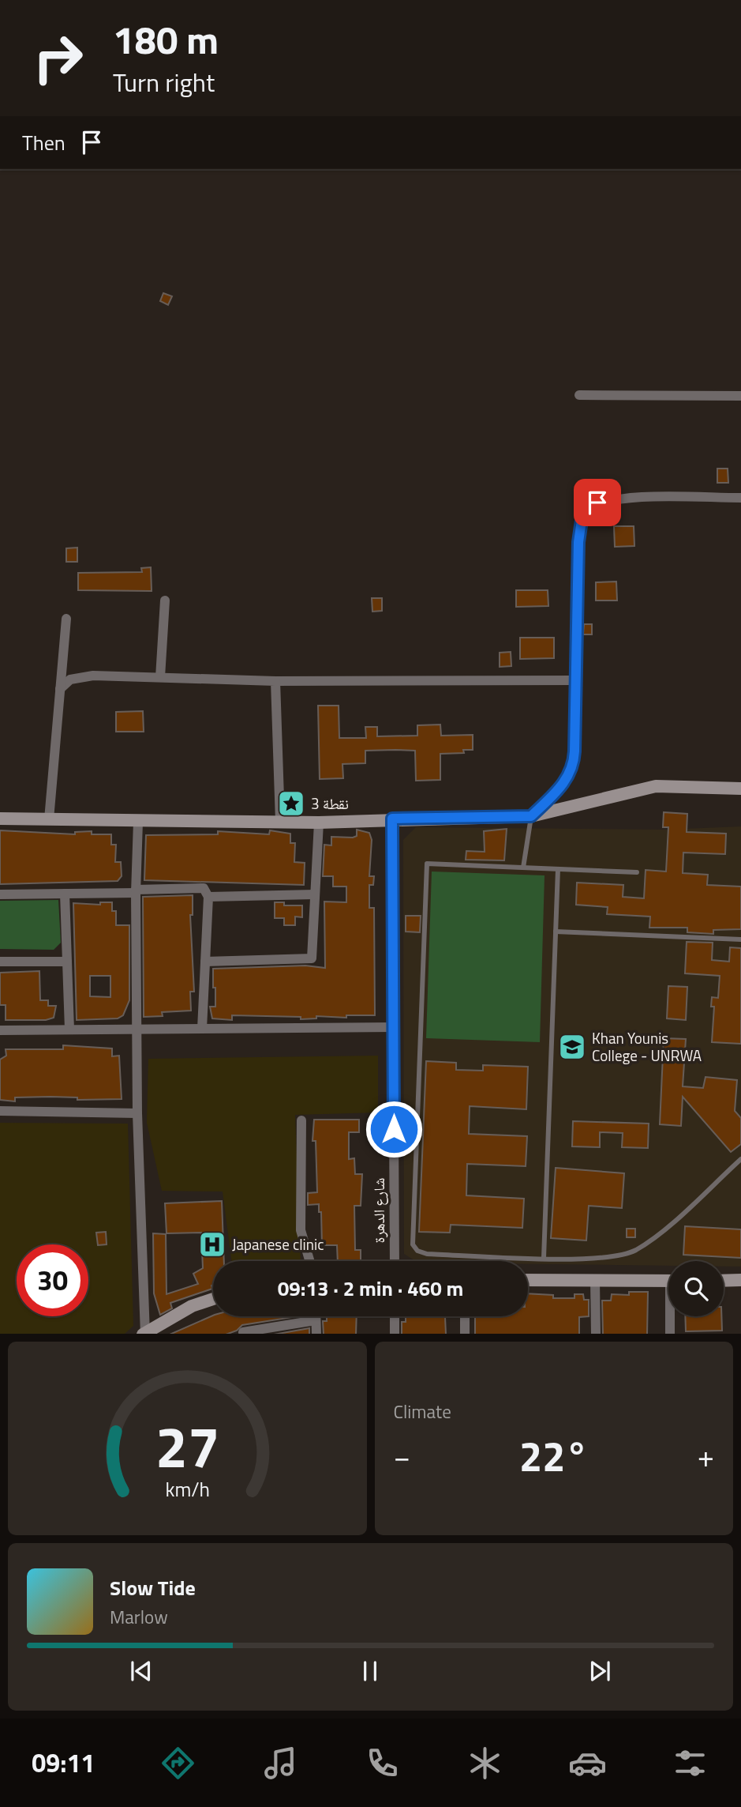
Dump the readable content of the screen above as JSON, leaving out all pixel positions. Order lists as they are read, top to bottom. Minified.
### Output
{"streets":{"street":["شارع الدهرة"]},"places":{"place":["نقطة 3"],"school or university":["Khan Younis College - UNRWA"],"hospital":["Japanese clinic"]},"page":{"turn":["180 m","Turn right"],"then":"Then","limit":"30","trip":"09:13 · 2 min · 460 m","tile":"Climate","heat":["−","22°","+"],"song":["Slow Tide","Marlow"],"tabs":"09:11","gauge":["27","km/h"]}}
